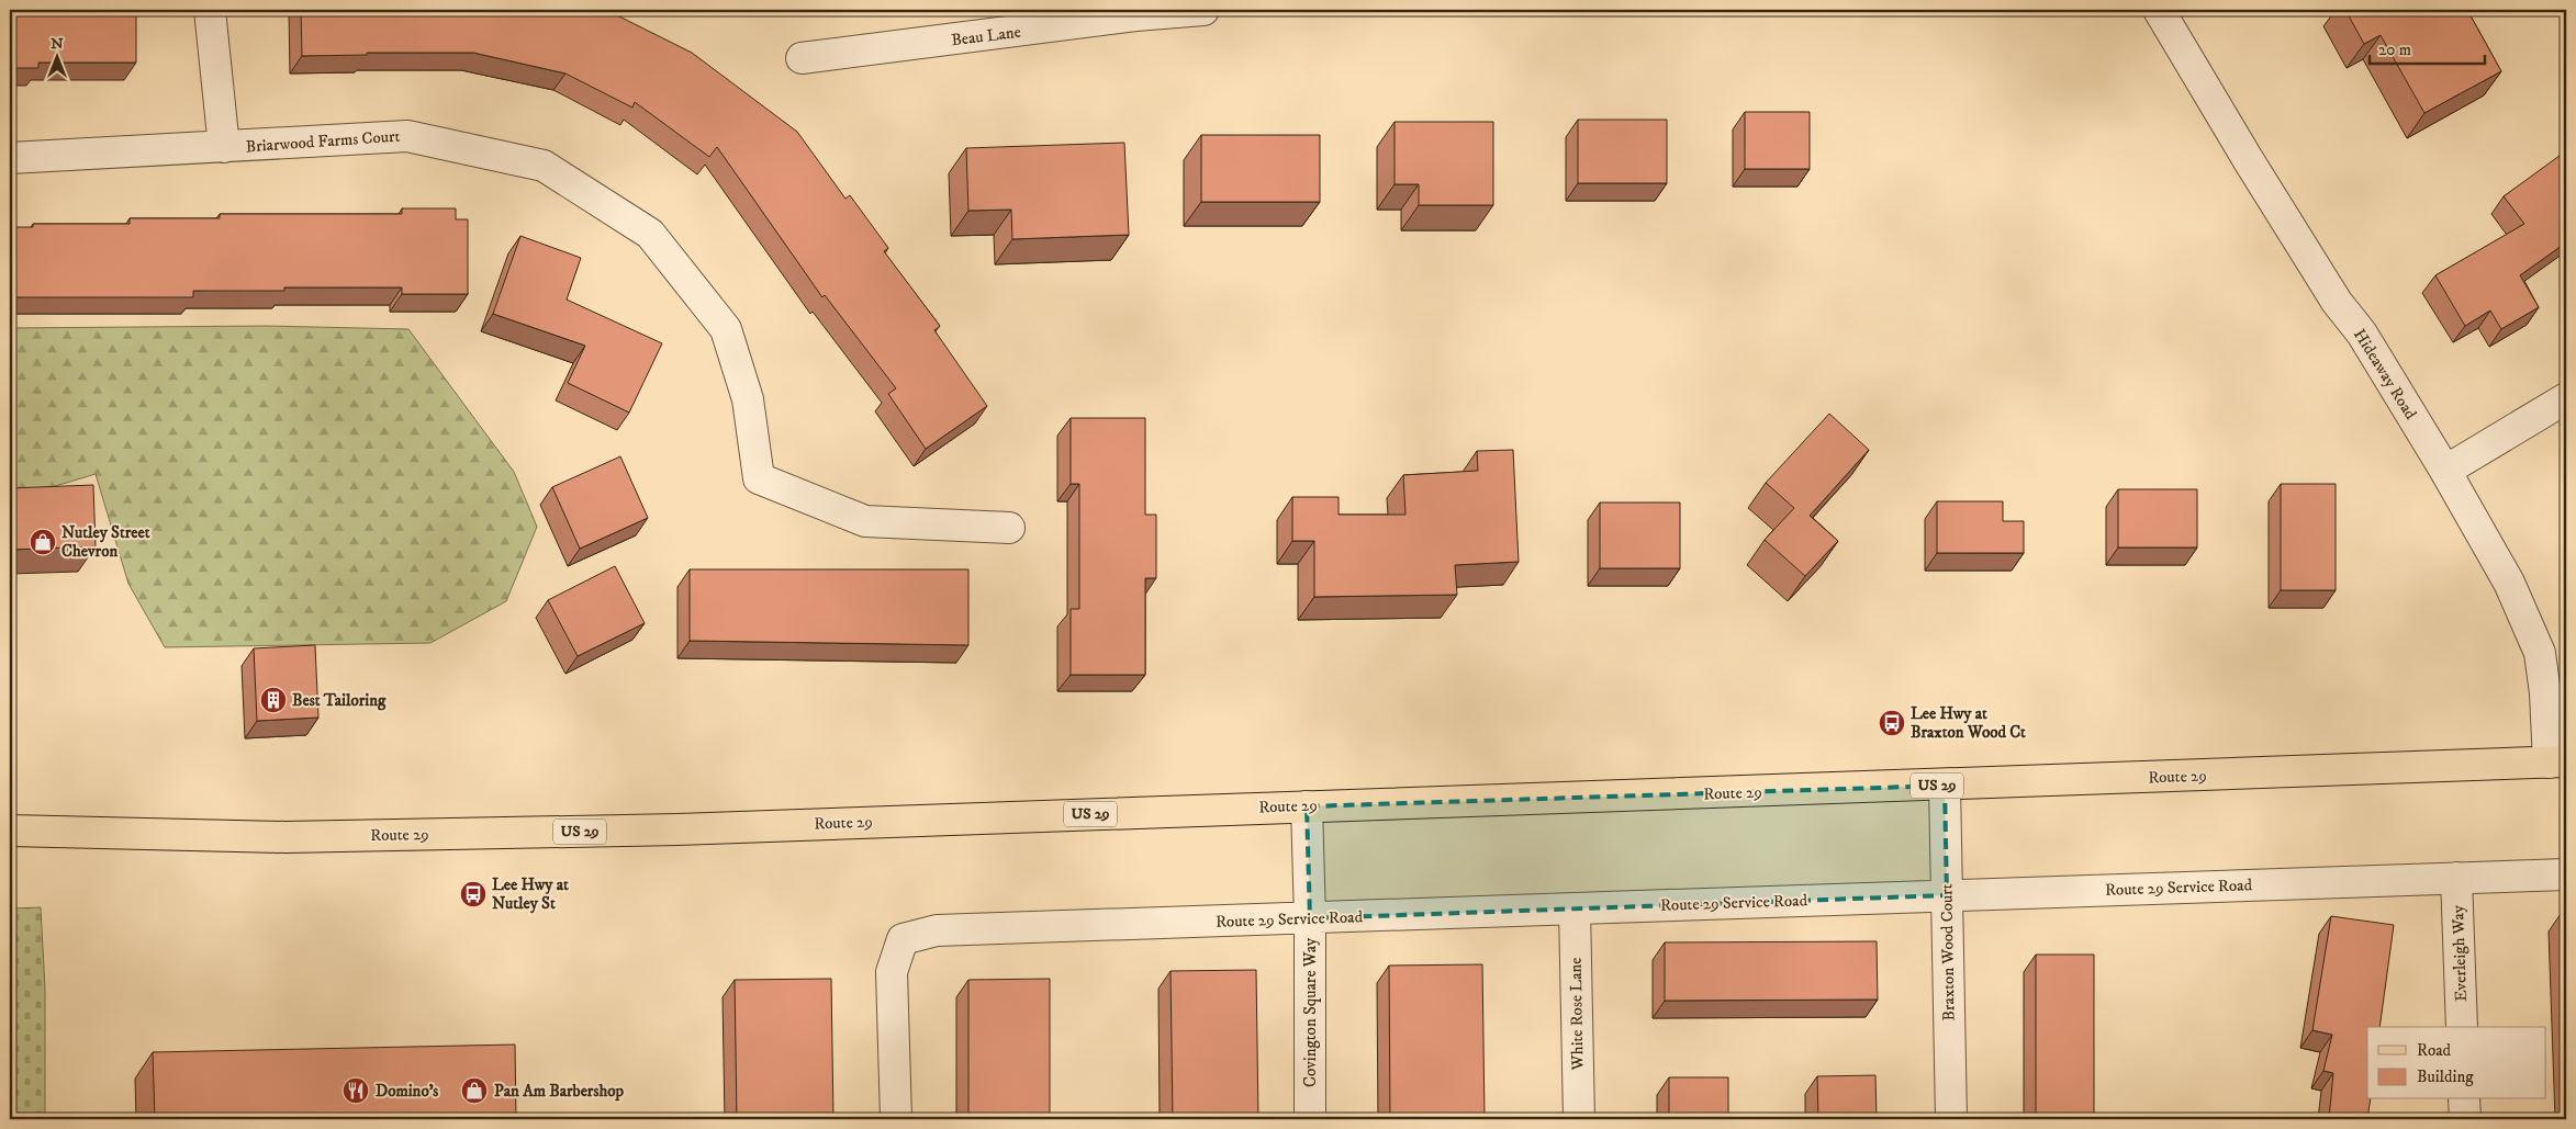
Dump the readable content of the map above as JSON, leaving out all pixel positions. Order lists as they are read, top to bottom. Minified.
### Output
{"streets":{"main road":["Route 29","US 29"],"street":["Beau Lane","Briarwood Farms Court","Hideaway Road","Route 29 Service Road","Braxton Wood Court","Everleigh Way","Covington Square Way","White Rose Lane"]},"crossings":[["Hideaway Road","Route 29"],["Route 29","Braxton Wood Court"],["Route 29","Covington Square Way"],["Route 29 Service Road","Braxton Wood Court"],["Route 29 Service Road","Everleigh Way"],["Route 29 Service Road","Covington Square Way"],["Route 29 Service Road","White Rose Lane"]],"places":{"shop":["Nutley Street Chevron","Pan Am Barbershop"],"building":["Best Tailoring"],"bus stop":["Lee Hwy at Braxton Wood Ct","Lee Hwy at Nutley St"],"restaurant":["Domino's"]},"legend":["Road","Building"],"scale_bar":"20 m","north":"top"}
